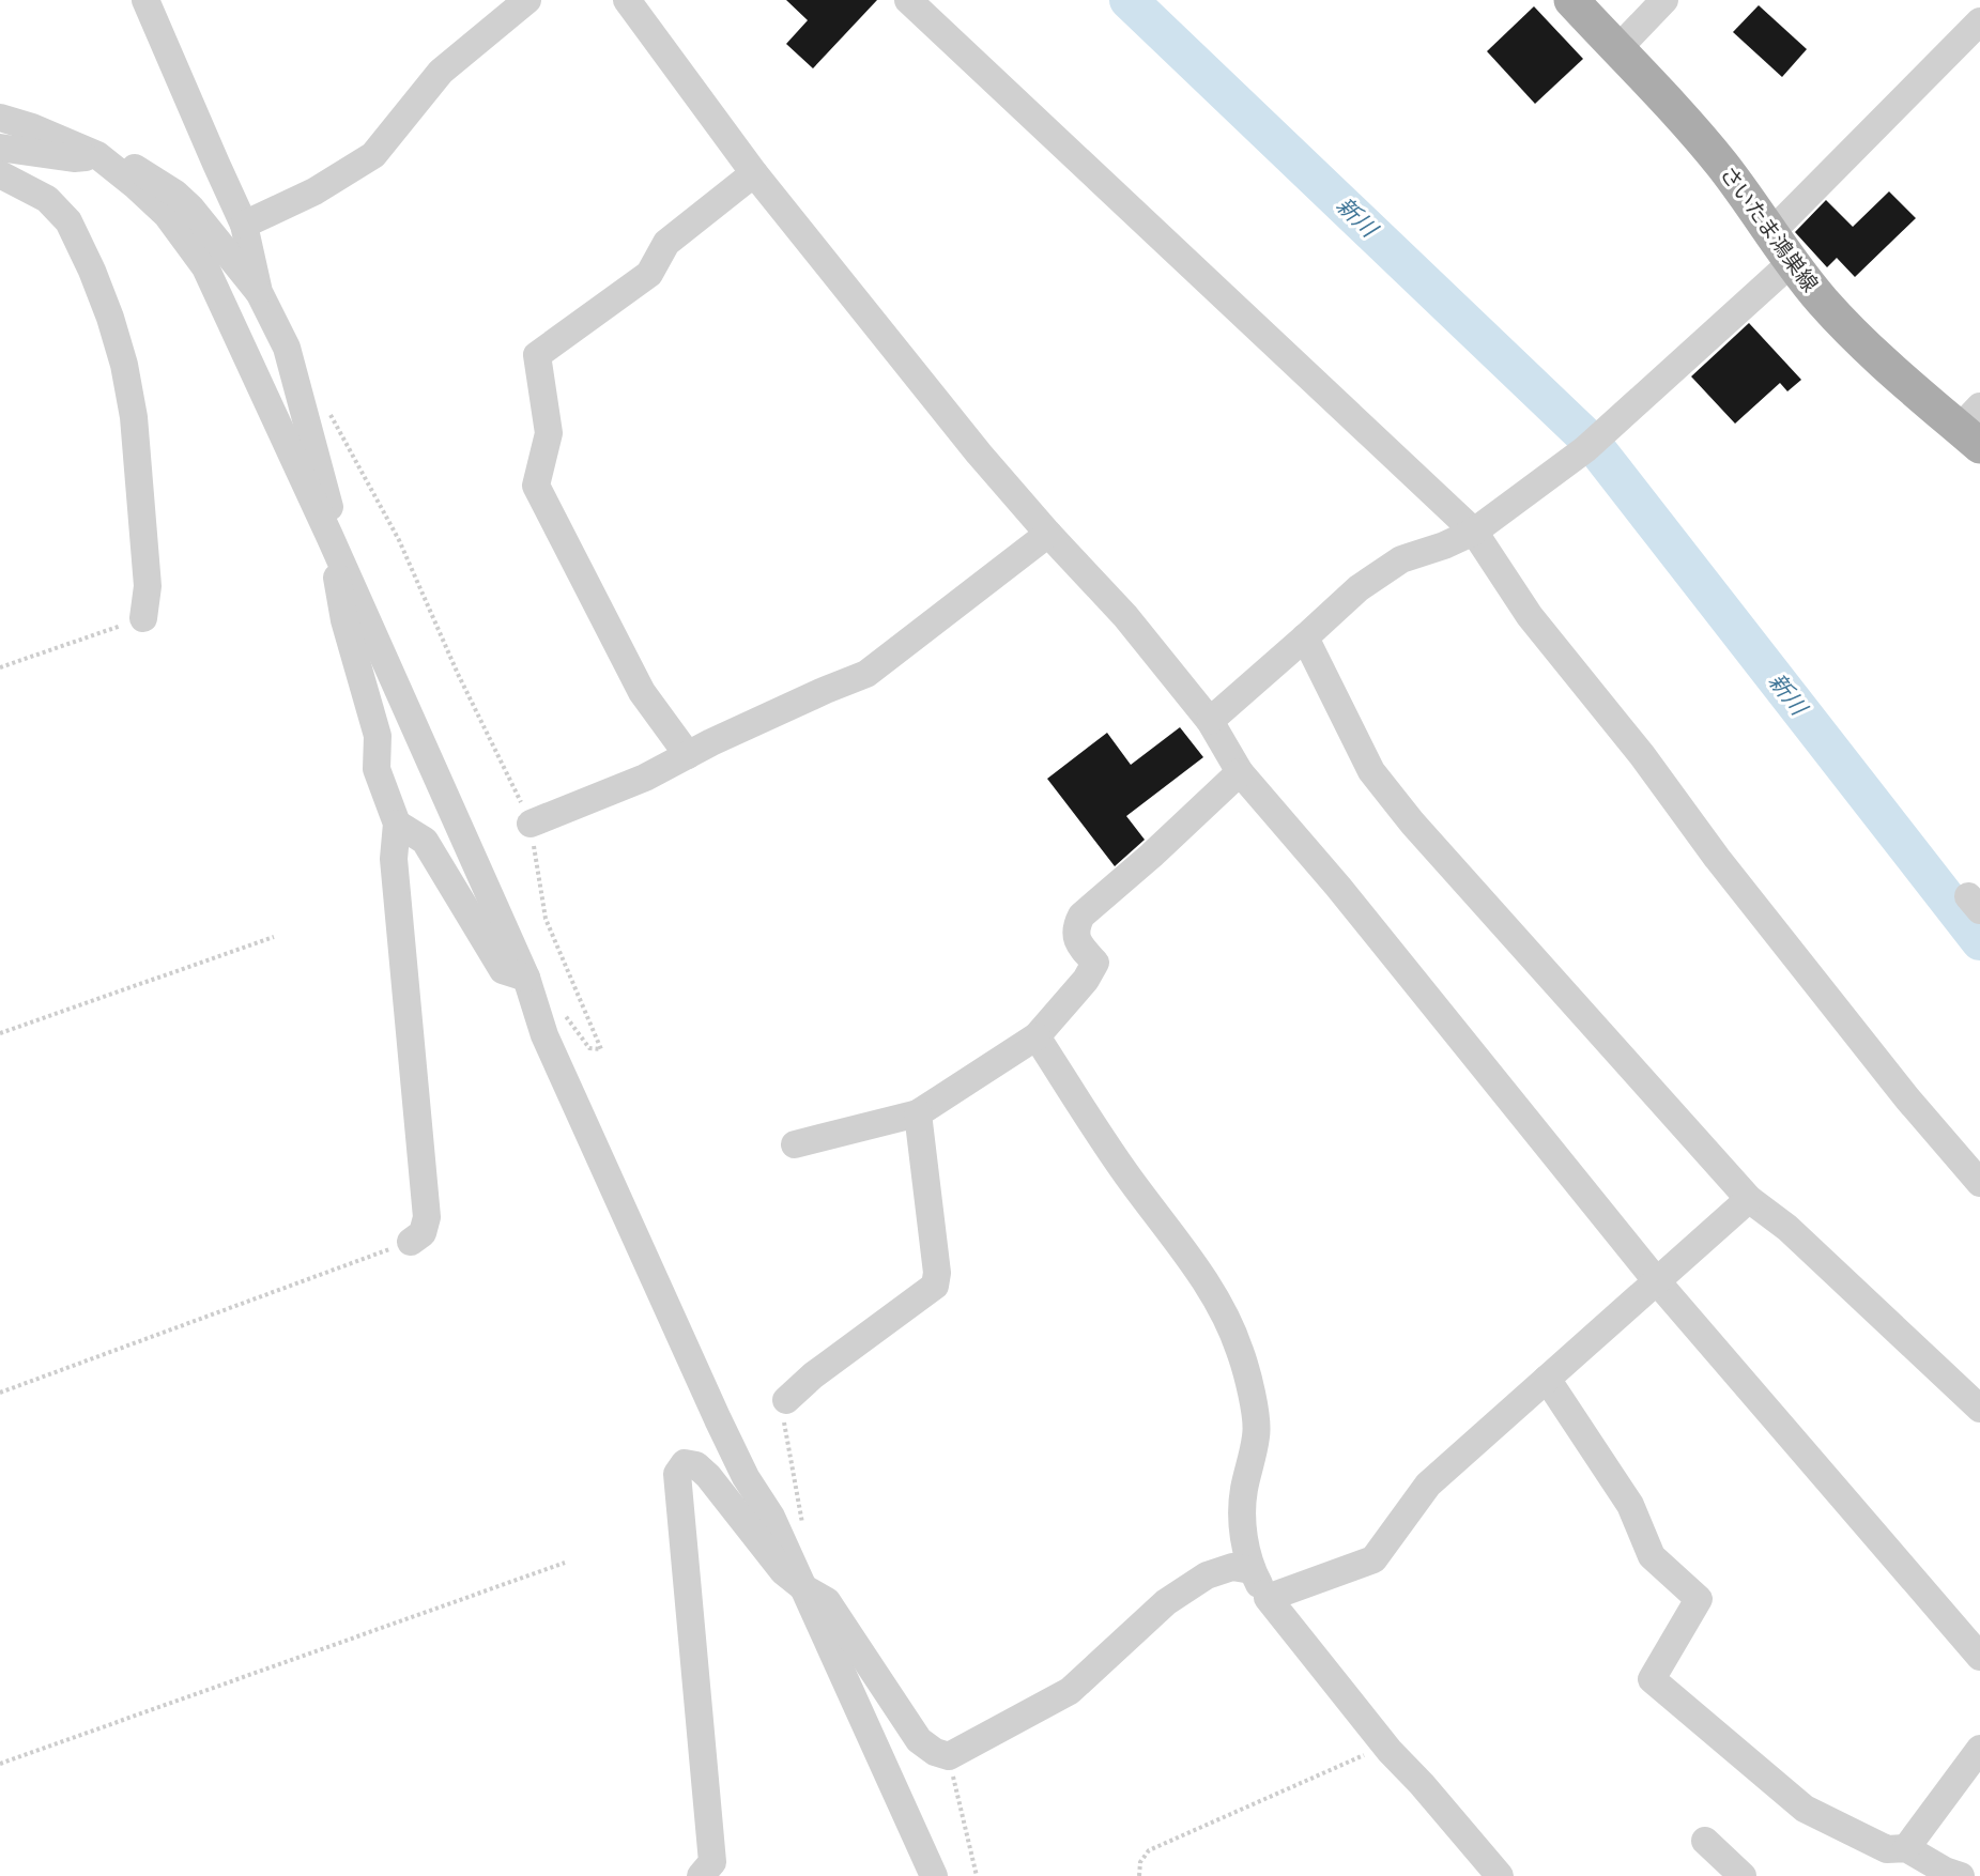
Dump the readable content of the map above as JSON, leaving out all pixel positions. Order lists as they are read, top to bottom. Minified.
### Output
{"streets":{"main road":["さいたま鴻巣線"]},"water":["新川"]}
